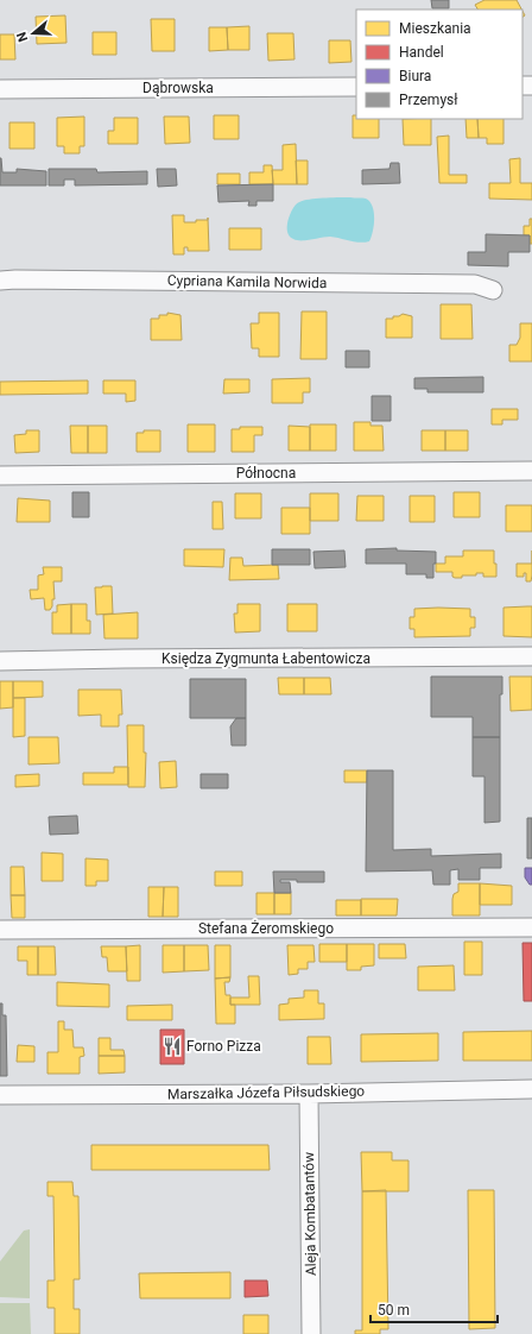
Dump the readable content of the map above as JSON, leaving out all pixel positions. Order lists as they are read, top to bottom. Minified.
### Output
{"streets":{"street":["Dąbrowska","Cypriana Kamila Norwida","Północna","Księdza Zygmunta Łabentowicza","Stefana Żeromskiego","Marszałka Józefa Piłsudskiego","Aleja Kombatantów"]},"crossings":[["Marszałka Józefa Piłsudskiego","Aleja Kombatantów"]],"places":{"restaurant":["Forno Pizza"]},"legend":["Mieszkania","Handel","Biura","Przemysł"],"scale_bar":"50 m","north":"left"}
